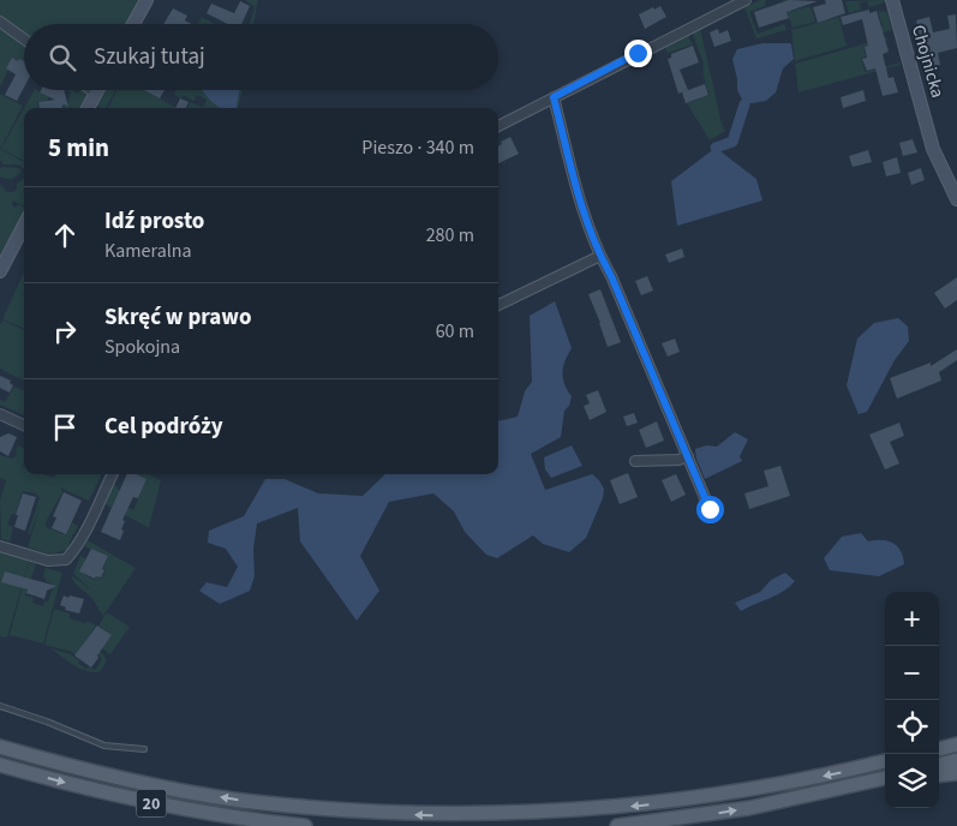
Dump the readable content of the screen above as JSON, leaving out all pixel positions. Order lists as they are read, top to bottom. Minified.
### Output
{"streets":{"main road":["20"],"street":["Chojnicka"]},"page":{"search":"Szukaj tutaj","heading":["5 min","Pieszo · 340 m"],"list":[["Idź prosto","Kameralna","280 m"],["Skręć w prawo","Spokojna","60 m"],"Cel podróży"],"map_buttons":["+","−"]}}
